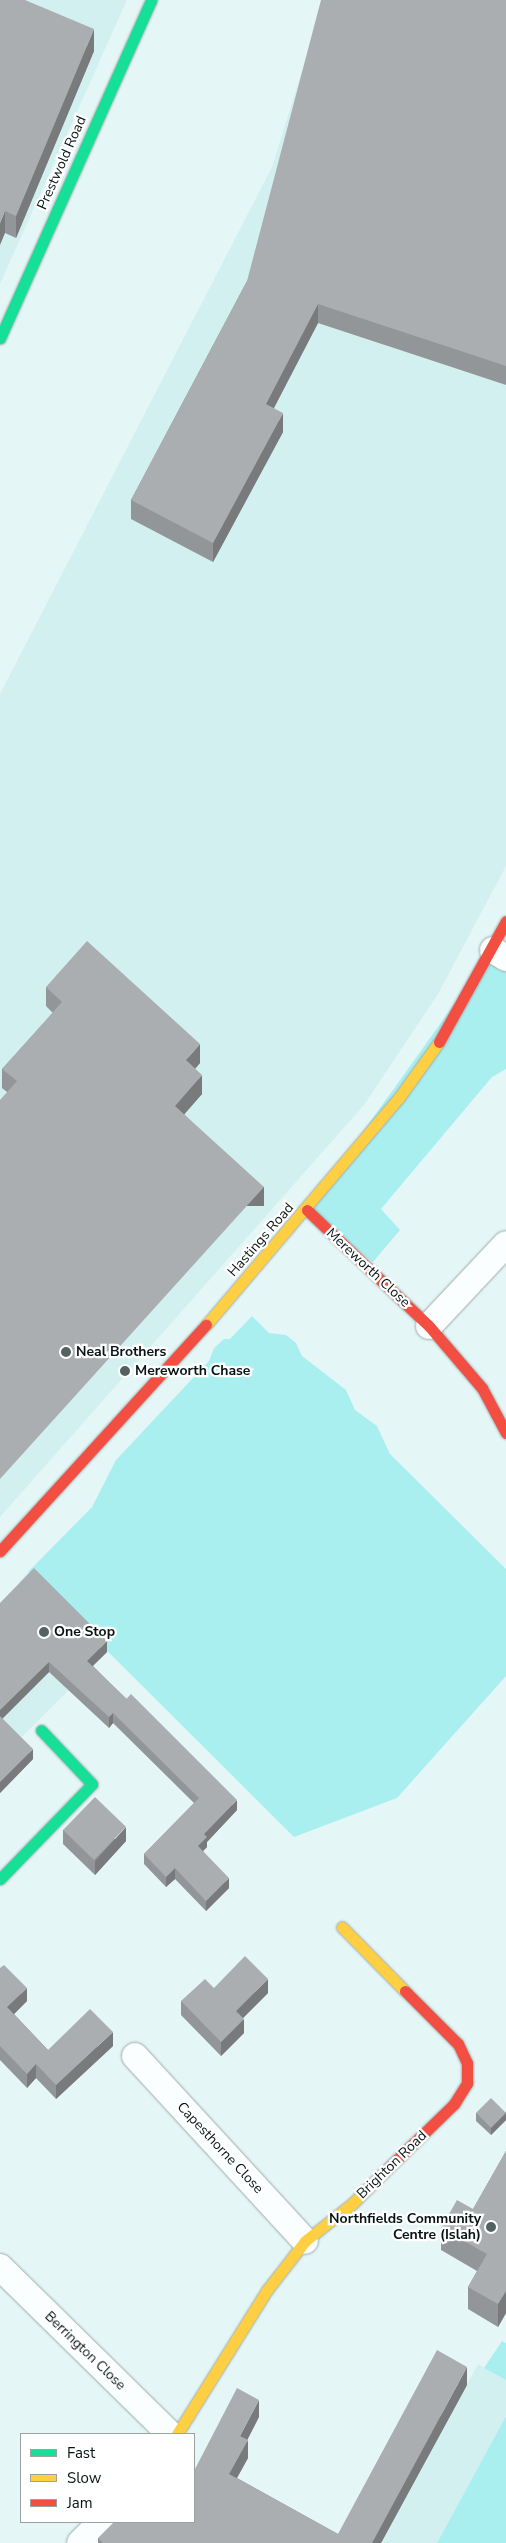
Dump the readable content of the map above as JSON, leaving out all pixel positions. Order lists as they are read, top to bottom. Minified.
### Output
{"streets":{"street":["Prestwold Road","Hastings Road","Mereworth Close","Capesthorne Close","Brighton Road","Berrington Close"]},"crossings":[["Hastings Road","Mereworth Close"],["Capesthorne Close","Brighton Road"]],"places":["Neal Brothers","Mereworth Chase","One Stop","Northfields Community Centre (Islah)"],"legend":["Fast","Slow","Jam"]}
